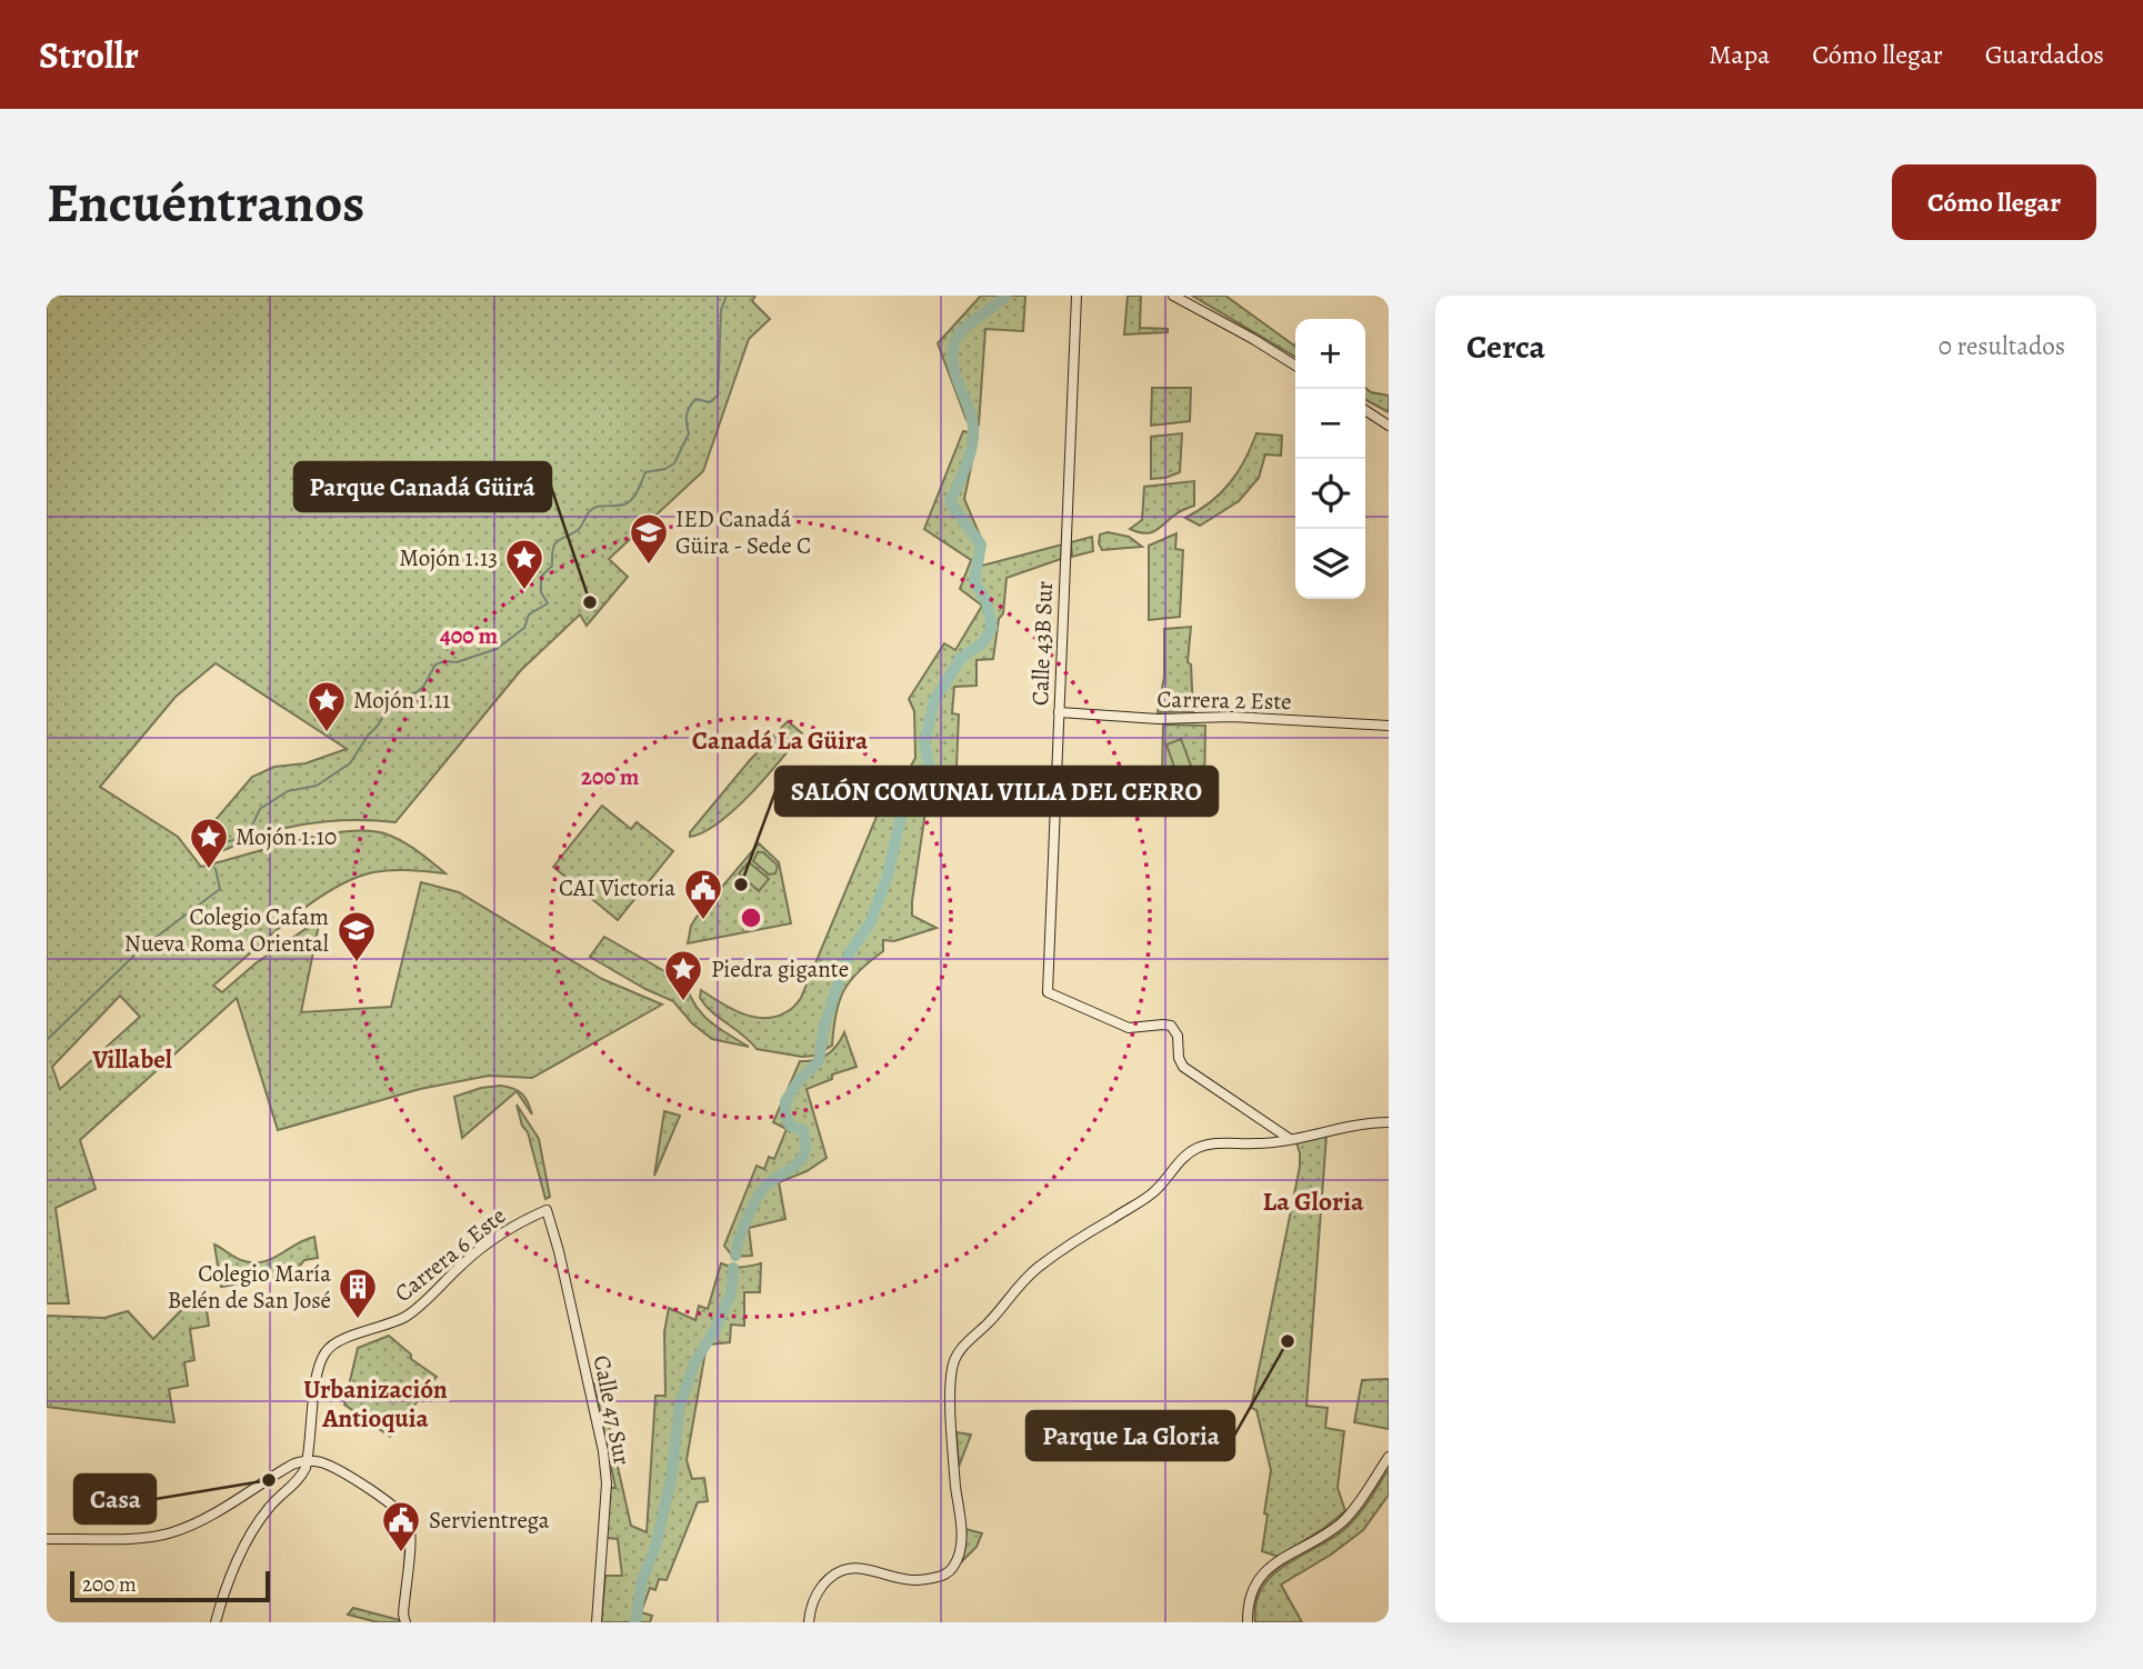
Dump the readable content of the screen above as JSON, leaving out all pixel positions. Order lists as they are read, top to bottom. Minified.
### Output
{"streets":{"street":["Calle 43B Sur","Carrera 2 Este","Carrera 6 Este","Calle 47 Sur"]},"crossings":[["Calle 43B Sur","Carrera 2 Este"],["Carrera 6 Este","Calle 47 Sur"]],"districts":["Canadá La Güira","Villabel","La Gloria","Urbanización Antioquia"],"places":{"school or university":["IED Canadá Güira - Sede C","Colegio Cafam Nueva Roma Oriental"],"place":["Mojón 1.13","Mojón 1.11","Mojón 1.10","Piedra gigante"],"other":["Parque Canadá Güirá","SALÓN COMUNAL VILLA DEL CERRO","Parque La Gloria","Casa"],"public building":["CAI Victoria","Servientrega"],"building":["Colegio María Belén de San José"]},"scale_bar":"200 m","page":{"header":"Strollr","nav":["Mapa","Cómo llegar","Guardados"],"buttons":"Cómo llegar","title":"Encuéntranos","heading":["Cerca","0 resultados"],"map_buttons":["+","−"],"scale":"200 m"},"rings":["400 m","200 m"]}
